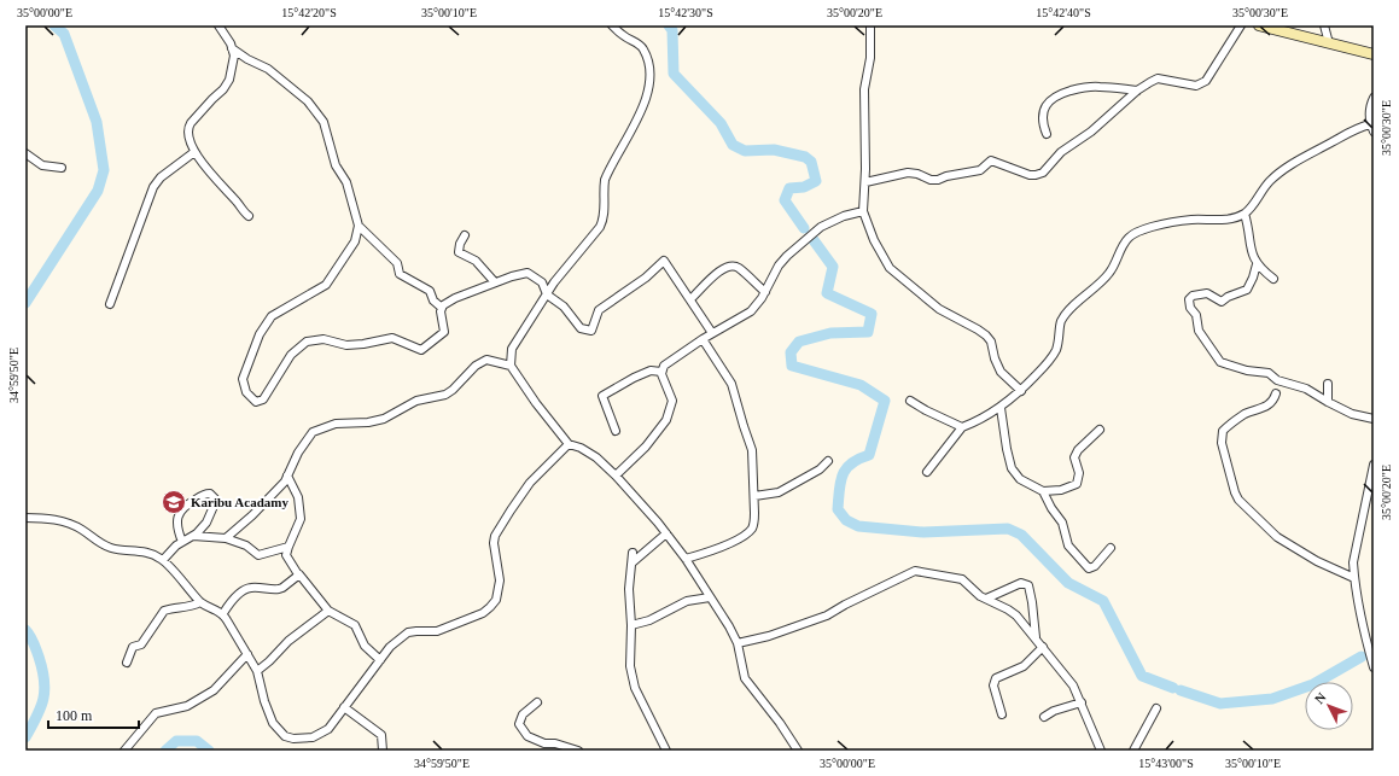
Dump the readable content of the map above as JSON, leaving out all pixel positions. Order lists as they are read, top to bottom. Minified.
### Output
{"places":{"school or university":["Karibu Acadamy"]},"scale_bar":"100 m","north":"top left","coordinates":["35°00'00\"E","15°42'20\"S","35°00'10\"E","15°42'30\"S","35°00'20\"E","15°42'40\"S","35°00'30\"E","34°59'50\"E","15°43'00\"S"]}
